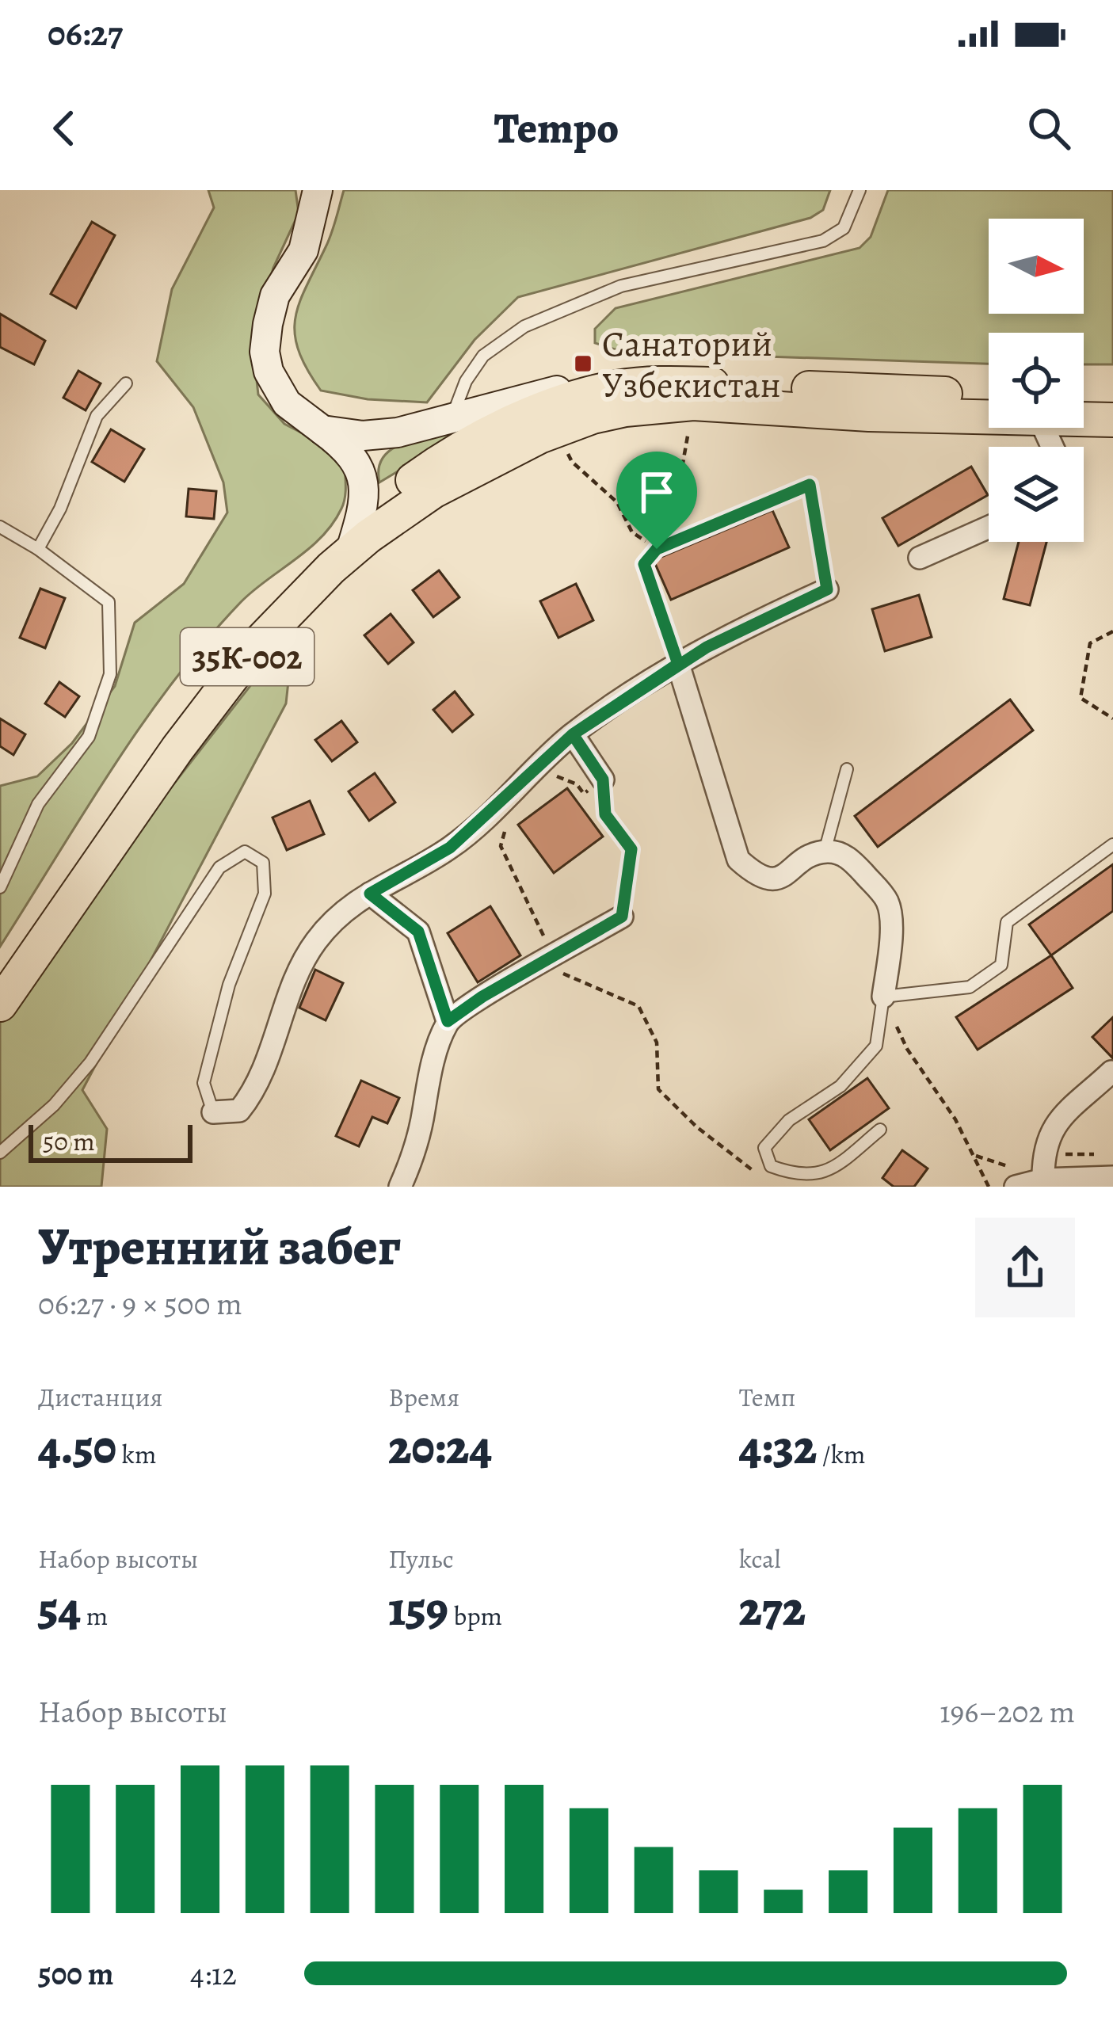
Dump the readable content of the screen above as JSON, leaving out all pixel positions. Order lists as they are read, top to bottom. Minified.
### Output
{"streets":{"highway":["35К-002"]},"places":{"transit":["Санаторий Узбекистан"]},"scale_bar":"50 m","north":"right","page":{"status":"06:27","header":"Tempo","scale":"50 m","heading":["Утренний забег","06:27 · 9 × 500 m"],"stats":[["Дистанция","4.50 km"],["Время","20:24"],["Темп","4:32 /km"],["Набор высоты","54 m"],["Пульс","159 bpm"],["kcal","272"]],"chart":["Набор высоты","196–202 m"],"list":[{"name":"500 m","note":"4:12"}]}}
